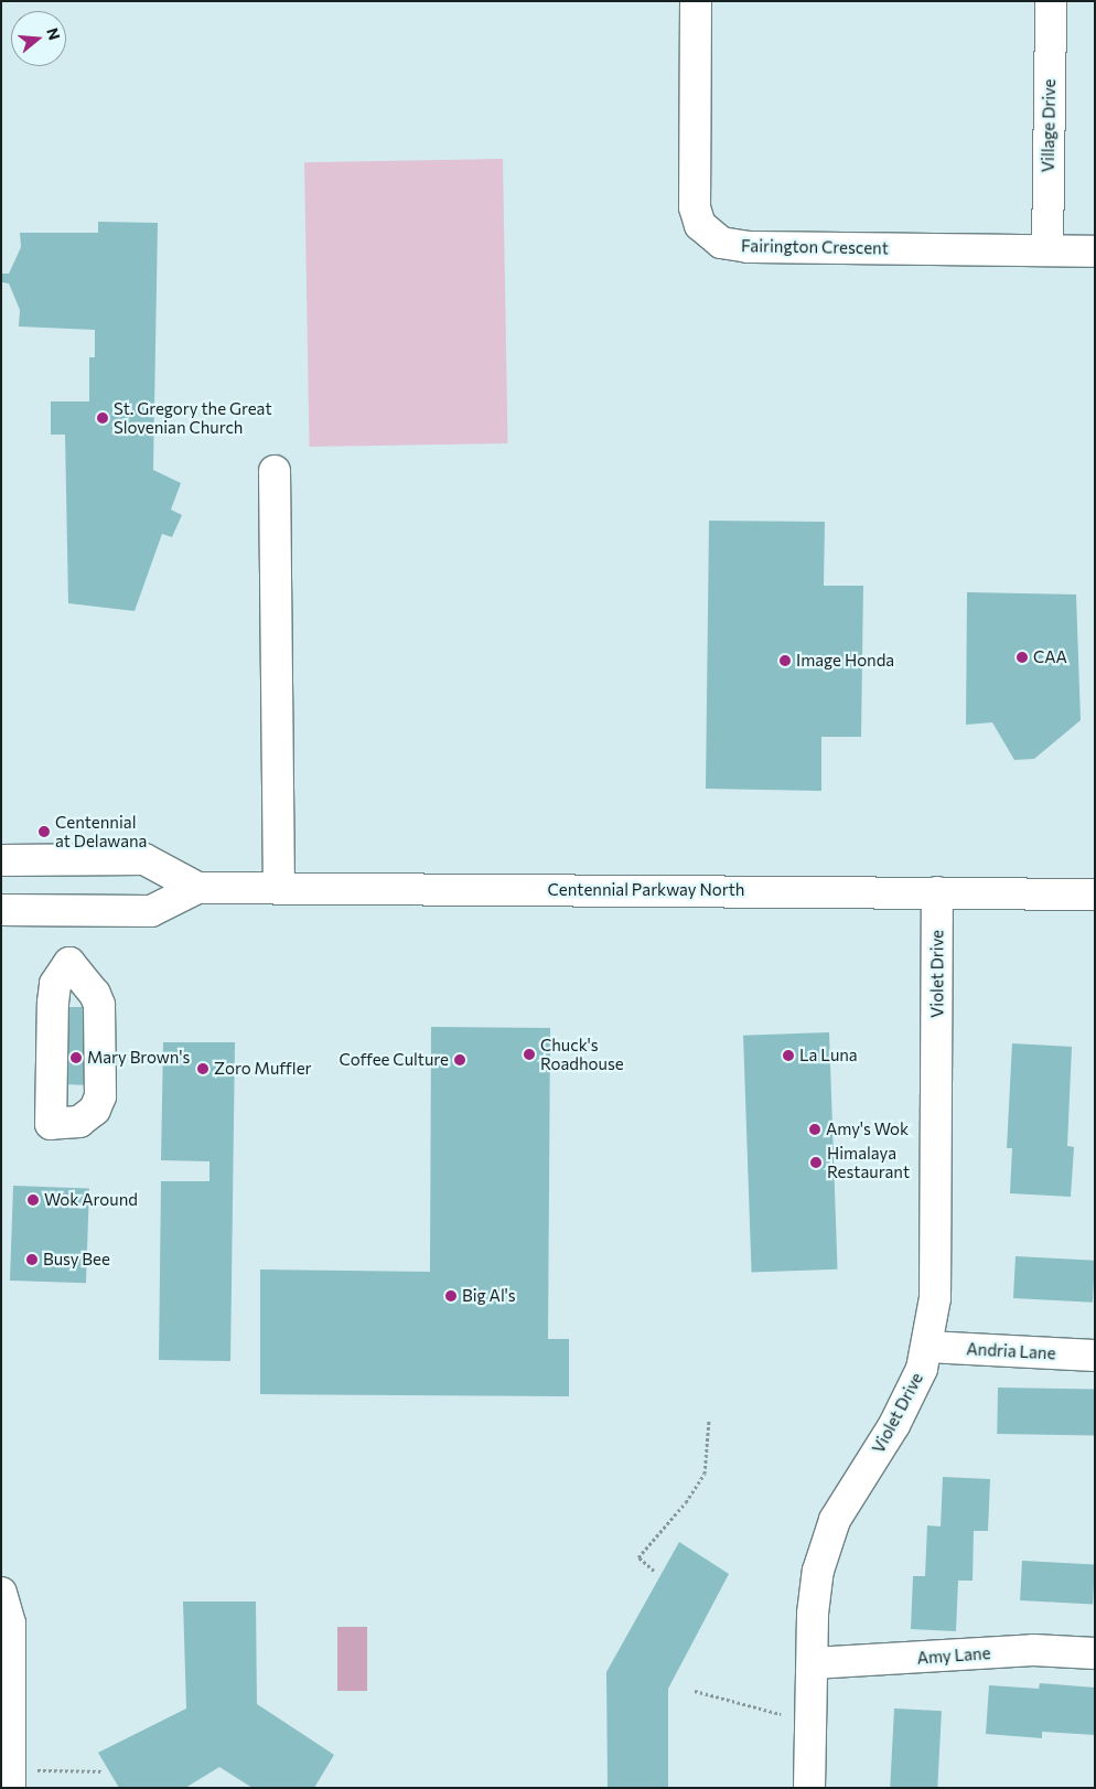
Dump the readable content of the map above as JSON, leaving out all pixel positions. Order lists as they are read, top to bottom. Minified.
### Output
{"streets":{"street":["Village Drive","Fairington Crescent","Centennial Parkway North","Violet Drive","Andria Lane","Amy Lane"]},"crossings":[["Village Drive","Fairington Crescent"],["Centennial Parkway North","Violet Drive"],["Violet Drive","Andria Lane"],["Violet Drive","Amy Lane"]],"places":["St. Gregory the Great Slovenian Church","CAA","Image Honda","Centennial at Delawana","Chuck's Roadhouse","La Luna","Mary Brown's","Coffee Culture","Zoro Muffler","Amy's Wok","Himalaya Restaurant","Wok Around","Busy Bee","Big Al's"],"north":"right"}
